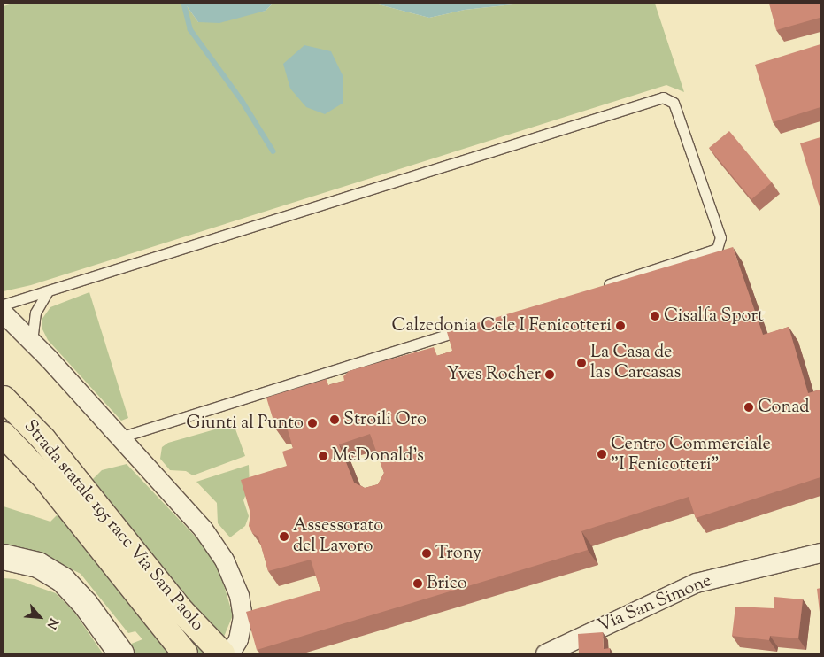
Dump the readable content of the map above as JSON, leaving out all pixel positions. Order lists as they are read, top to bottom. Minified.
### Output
{"streets":{"highway":["Strada statale 195 racc Via San Paolo"],"street":["Via San Simone"]},"places":["Cisalfa Sport","Calzedonia Ccle I Fenicotteri","La Casa de las Carcasas","Yves Rocher","Conad","Stroili Oro","Giunti al Punto","Centro Commerciale \"I Fenicotteri\"","McDonald's","Assessorato del Lavoro","Trony","Brico"],"north":"bottom right"}
